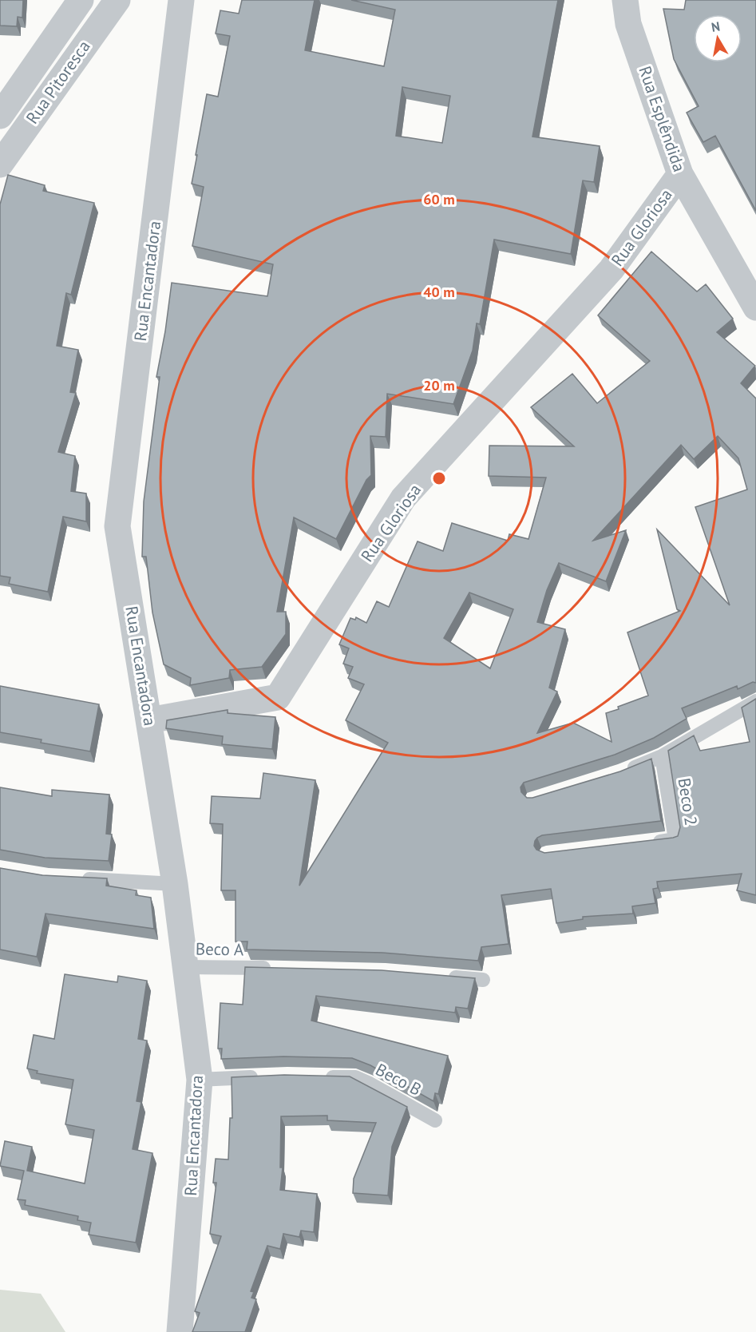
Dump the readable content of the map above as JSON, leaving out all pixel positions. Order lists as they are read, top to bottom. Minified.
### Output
{"streets":{"street":["Rua Pitoresca","Rua Esplêndida","Rua Gloriosa","Rua Encantadora"],"lane":["Beco 2","Beco A","Beco B"]},"crossings":[["Rua Esplêndida","Rua Gloriosa"],["Rua Gloriosa","Rua Encantadora"],["Rua Encantadora","Beco A"]],"north":"top","rings":["60 m","40 m","20 m"]}
